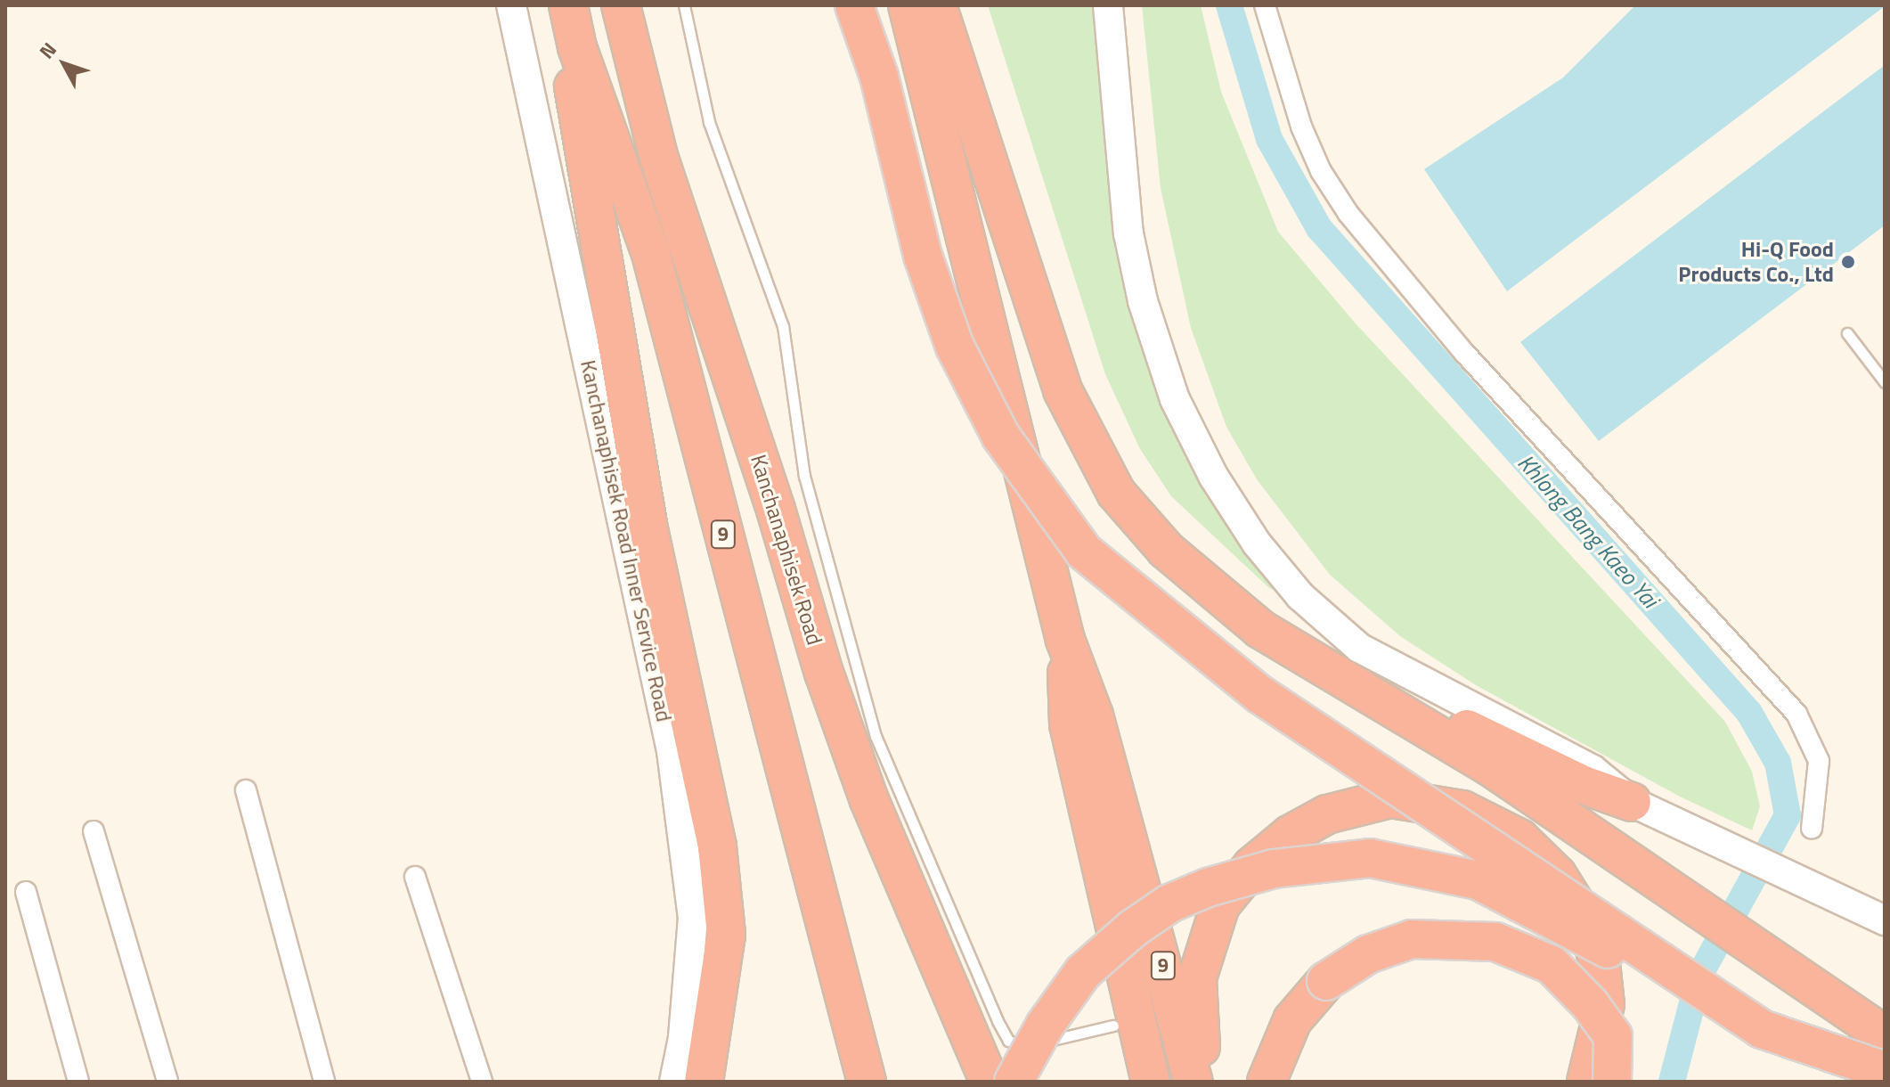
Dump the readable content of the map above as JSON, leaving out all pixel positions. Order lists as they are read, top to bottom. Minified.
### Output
{"streets":{"highway":["9","Kanchanaphisek Road"],"main road":["Kanchanaphisek Road Inner Service Road"]},"water":["Khlong Bang Kaeo Yai"],"places":["Hi-Q Food Products Co., Ltd"],"north":"top left"}
